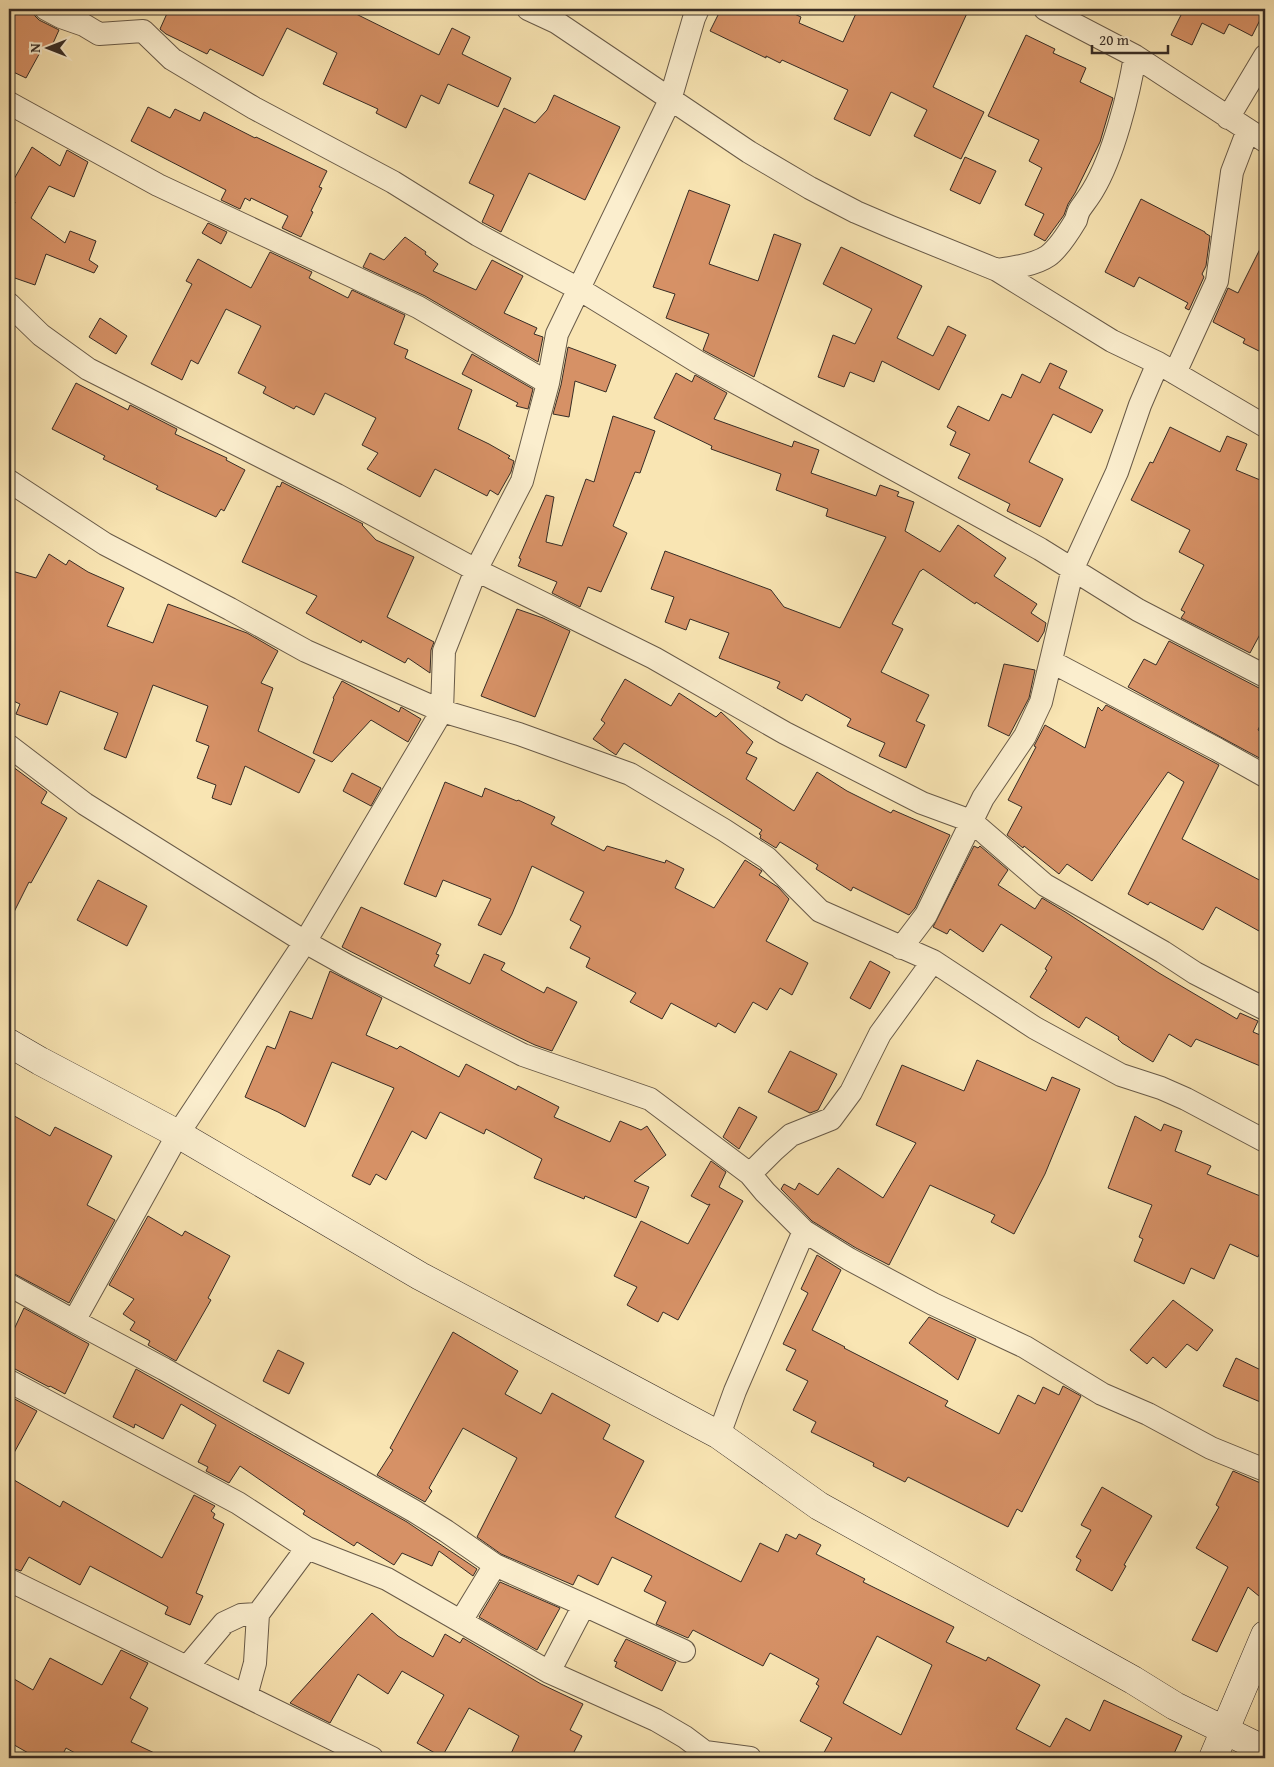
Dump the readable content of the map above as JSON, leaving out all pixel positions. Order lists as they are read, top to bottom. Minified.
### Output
{"scale_bar":"20 m","north":"left"}
